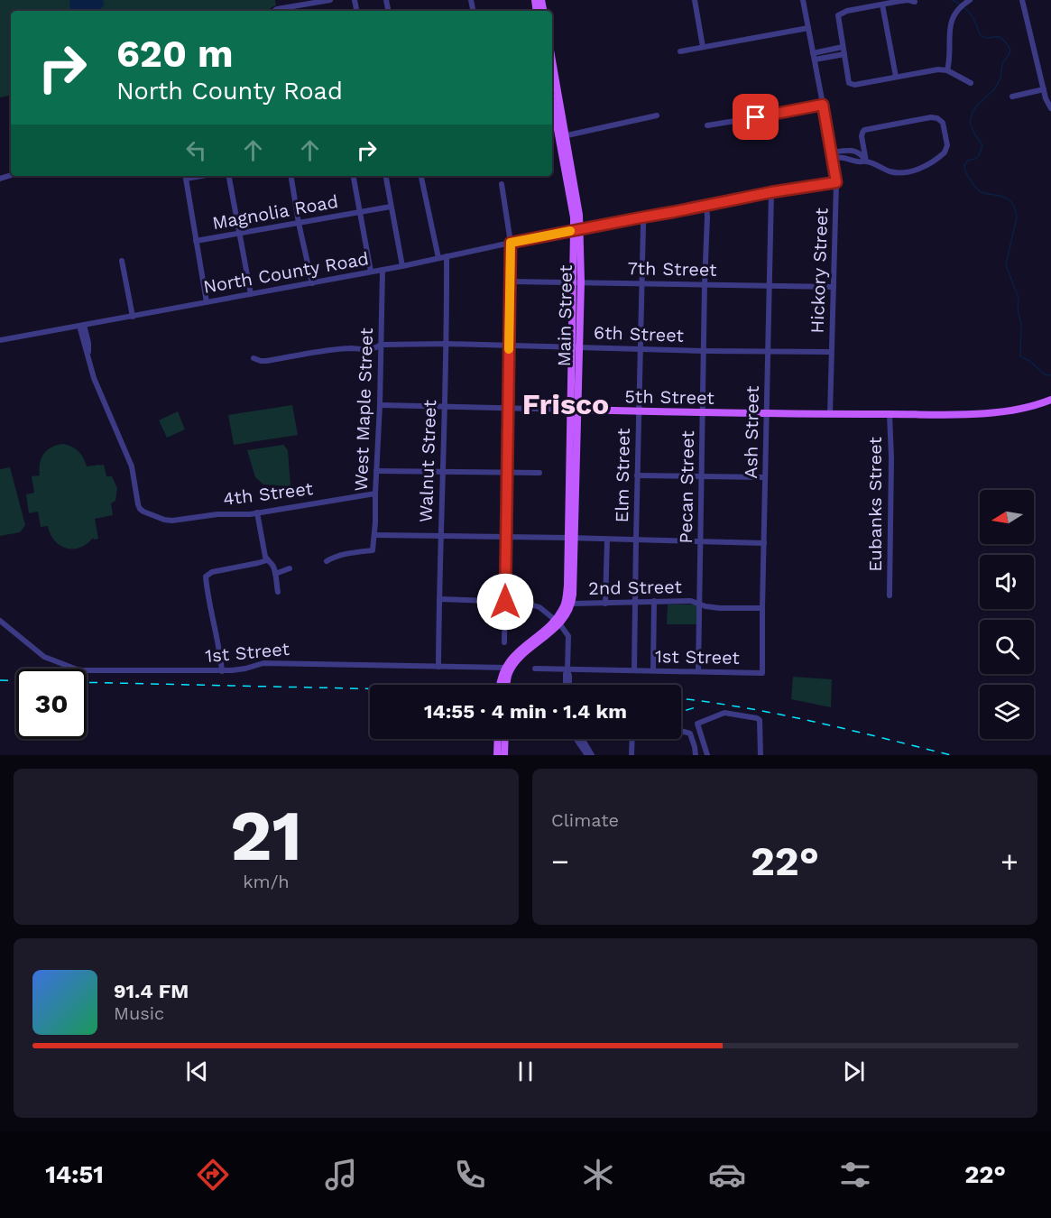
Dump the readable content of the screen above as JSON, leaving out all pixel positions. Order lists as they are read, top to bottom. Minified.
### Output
{"streets":{"main road":["Main Street","5th Street"],"street":["Magnolia Road","7th Street","Hickory Street","North County Road","6th Street","West Maple Street","Ash Street","Walnut Street","Elm Street","Pecan Street","4th Street","Eubanks Street","2nd Street","1st Street"]},"crossings":[["7th Street","Hickory Street"],["7th Street","Main Street"],["7th Street","Ash Street"],["7th Street","Elm Street"],["7th Street","Pecan Street"],["Hickory Street","North County Road"],["Hickory Street","6th Street"],["Hickory Street","5th Street"],["North County Road","Main Street"],["North County Road","West Maple Street"],["North County Road","Ash Street"],["North County Road","Walnut Street"],["North County Road","Elm Street"],["North County Road","Pecan Street"],["North County Road","4th Street"],["Main Street","6th Street"],["Main Street","5th Street"],["Main Street","2nd Street"],["Main Street","1st Street"],["6th Street","West Maple Street"],["6th Street","Ash Street"],["6th Street","Walnut Street"],["6th Street","Elm Street"],["6th Street","Pecan Street"],["5th Street","West Maple Street"],["5th Street","Ash Street"],["5th Street","Walnut Street"],["5th Street","Elm Street"],["5th Street","Pecan Street"],["5th Street","Eubanks Street"],["West Maple Street","4th Street"],["Ash Street","2nd Street"],["Ash Street","1st Street"],["Walnut Street","1st Street"],["Elm Street","2nd Street"],["Elm Street","1st Street"],["Pecan Street","2nd Street"],["Pecan Street","1st Street"]],"districts":["Frisco"],"north":"left","page":{"turn":["620 m","North County Road"],"limit":"30","trip":"14:55 · 4 min · 1.4 km","tile":[["21","km/h"],"Climate"],"heat":["−","22°","+"],"song":["91.4 FM","Music"],"tabs":["14:51","22°"]}}
